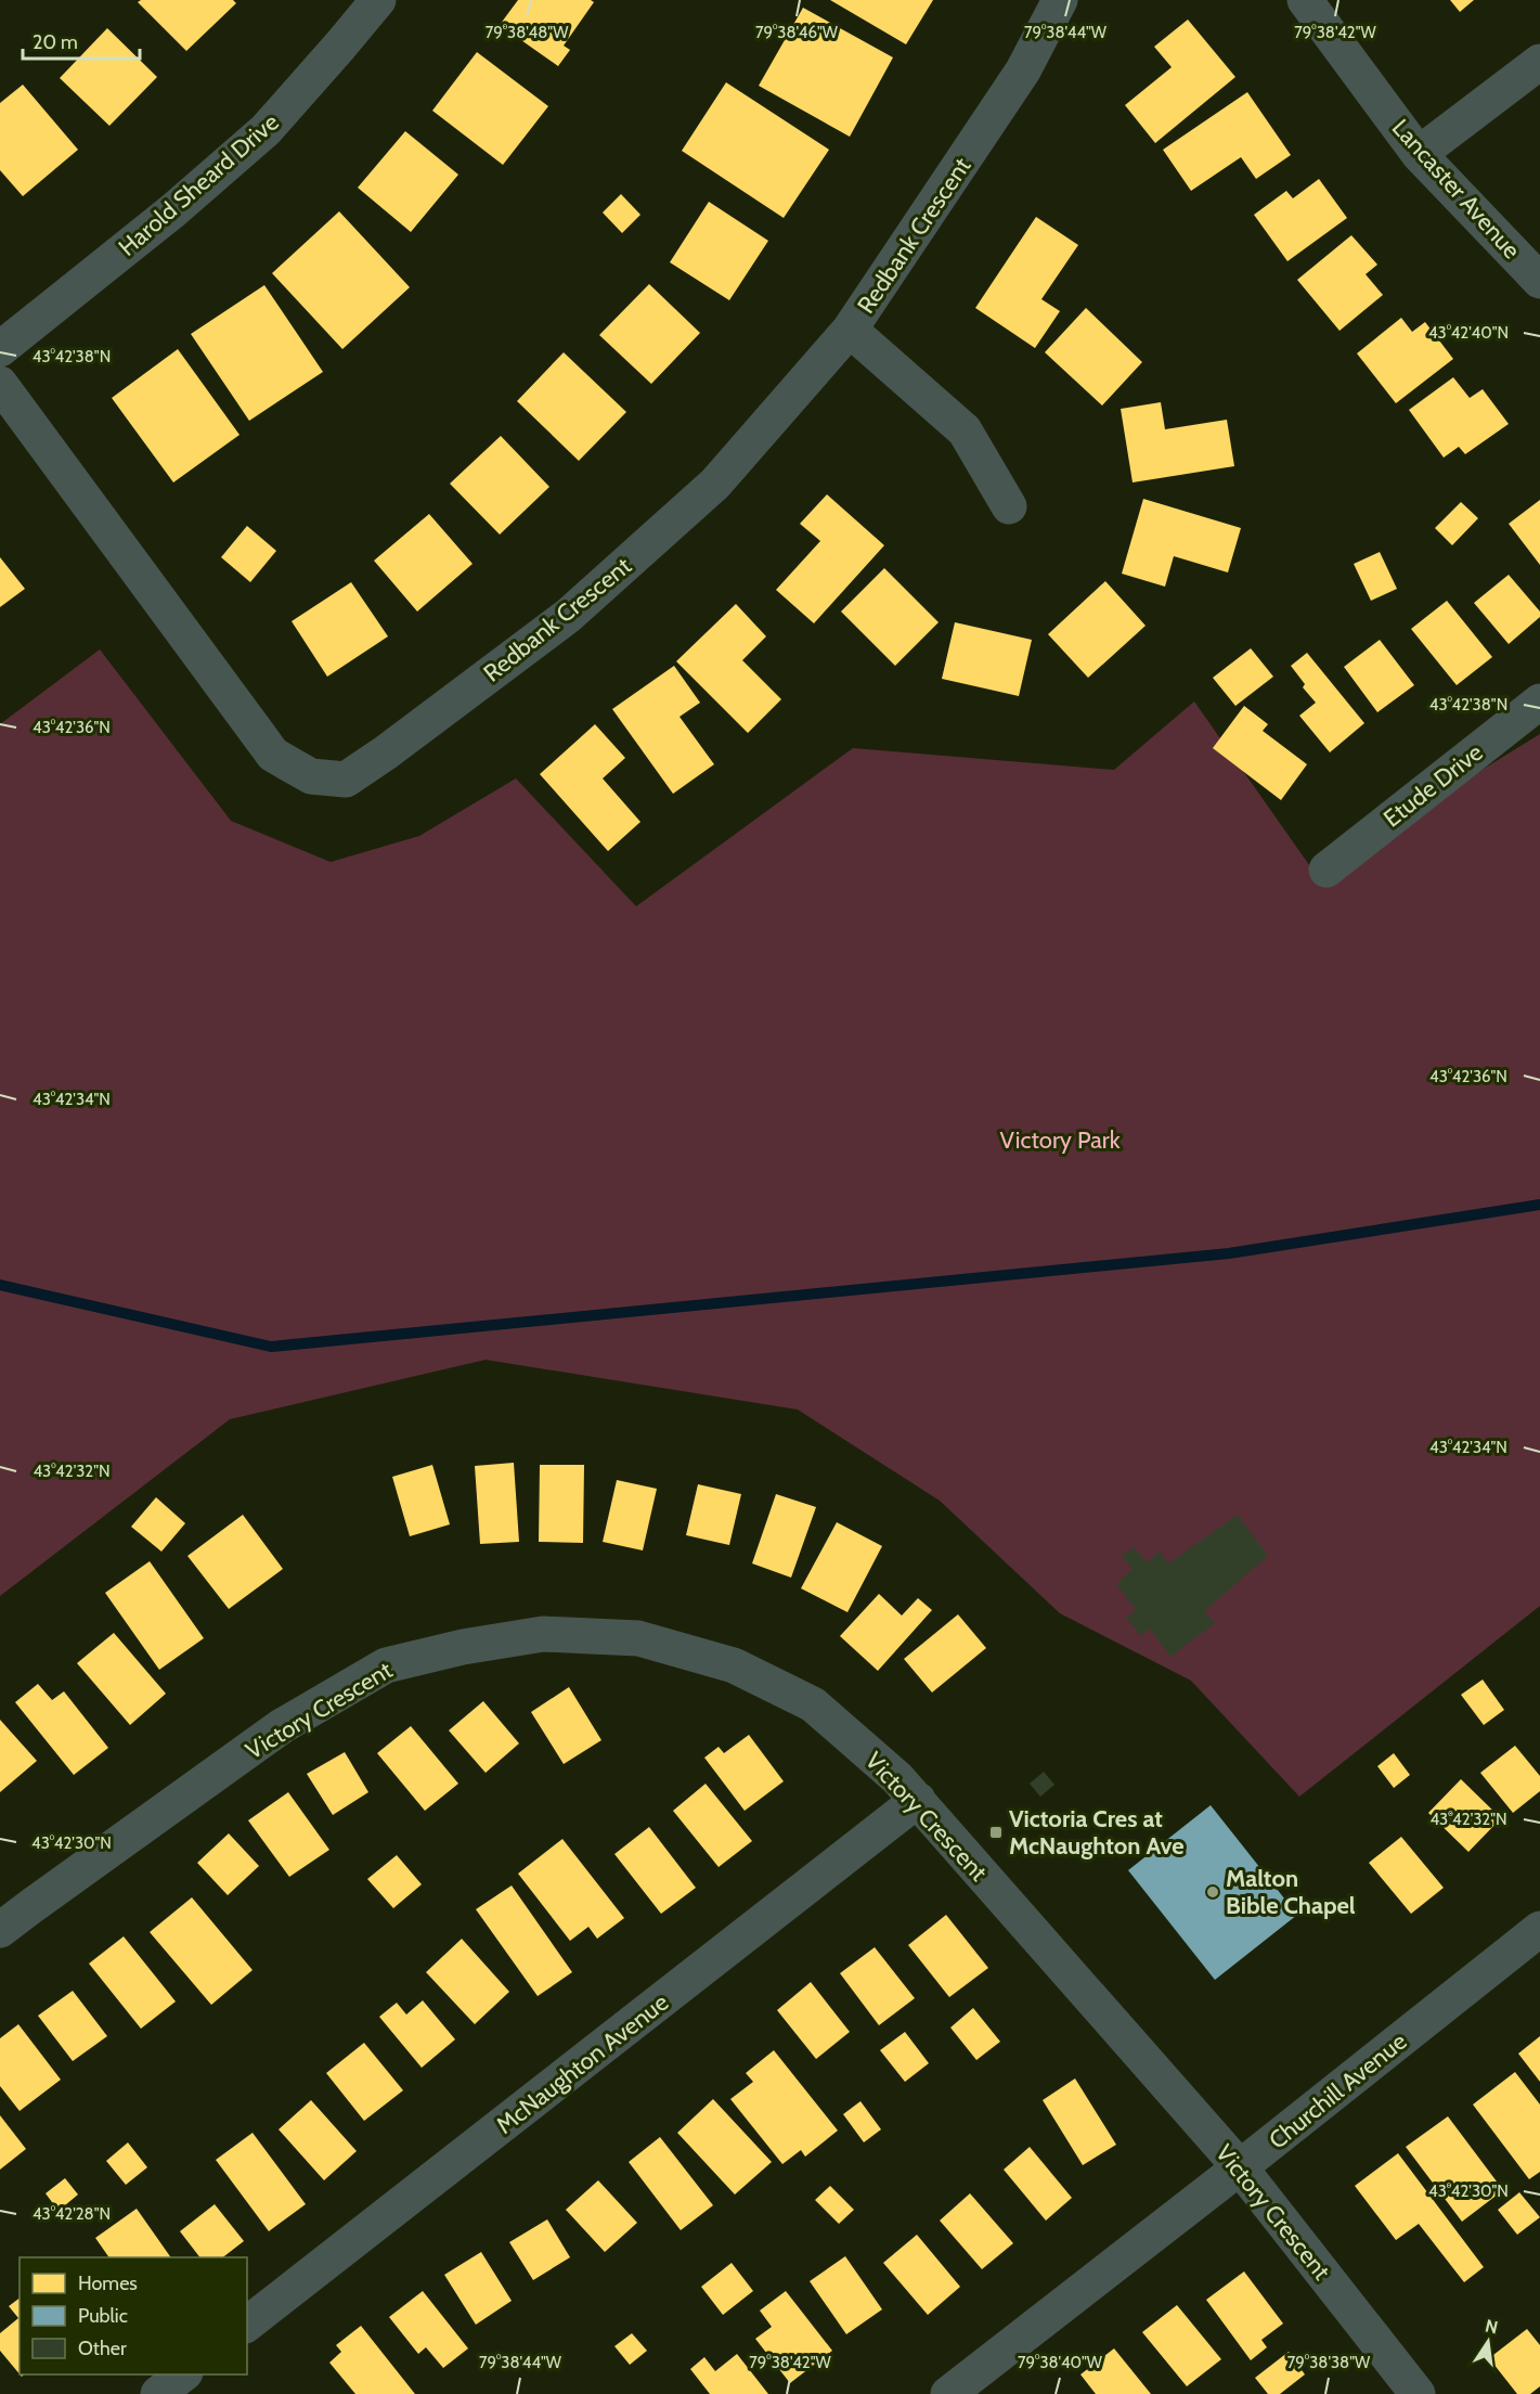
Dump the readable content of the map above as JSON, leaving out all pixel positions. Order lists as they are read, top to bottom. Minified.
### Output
{"streets":{"street":["Harold Sheard Drive","Lancaster Avenue","Redbank Crescent","Etude Drive","Victory Crescent","McNaughton Avenue","Churchill Avenue"]},"crossings":[["Victory Crescent","McNaughton Avenue"],["Victory Crescent","Churchill Avenue"]],"parks":["Victory Park"],"places":{"transit":["Victoria Cres at McNaughton Ave"],"other":["Malton Bible Chapel"]},"legend":["Homes","Public","Other"],"scale_bar":"20 m","north":"top","coordinates":["79°38'48\"W","79°38'46\"W","79°38'44\"W","79°38'42\"W","43°42'40\"N","43°42'38\"N","43°42'36\"N","43°42'34\"N","43°42'32\"N","43°42'30\"N","43°42'28\"N","79°38'40\"W","79°38'38\"W"]}
